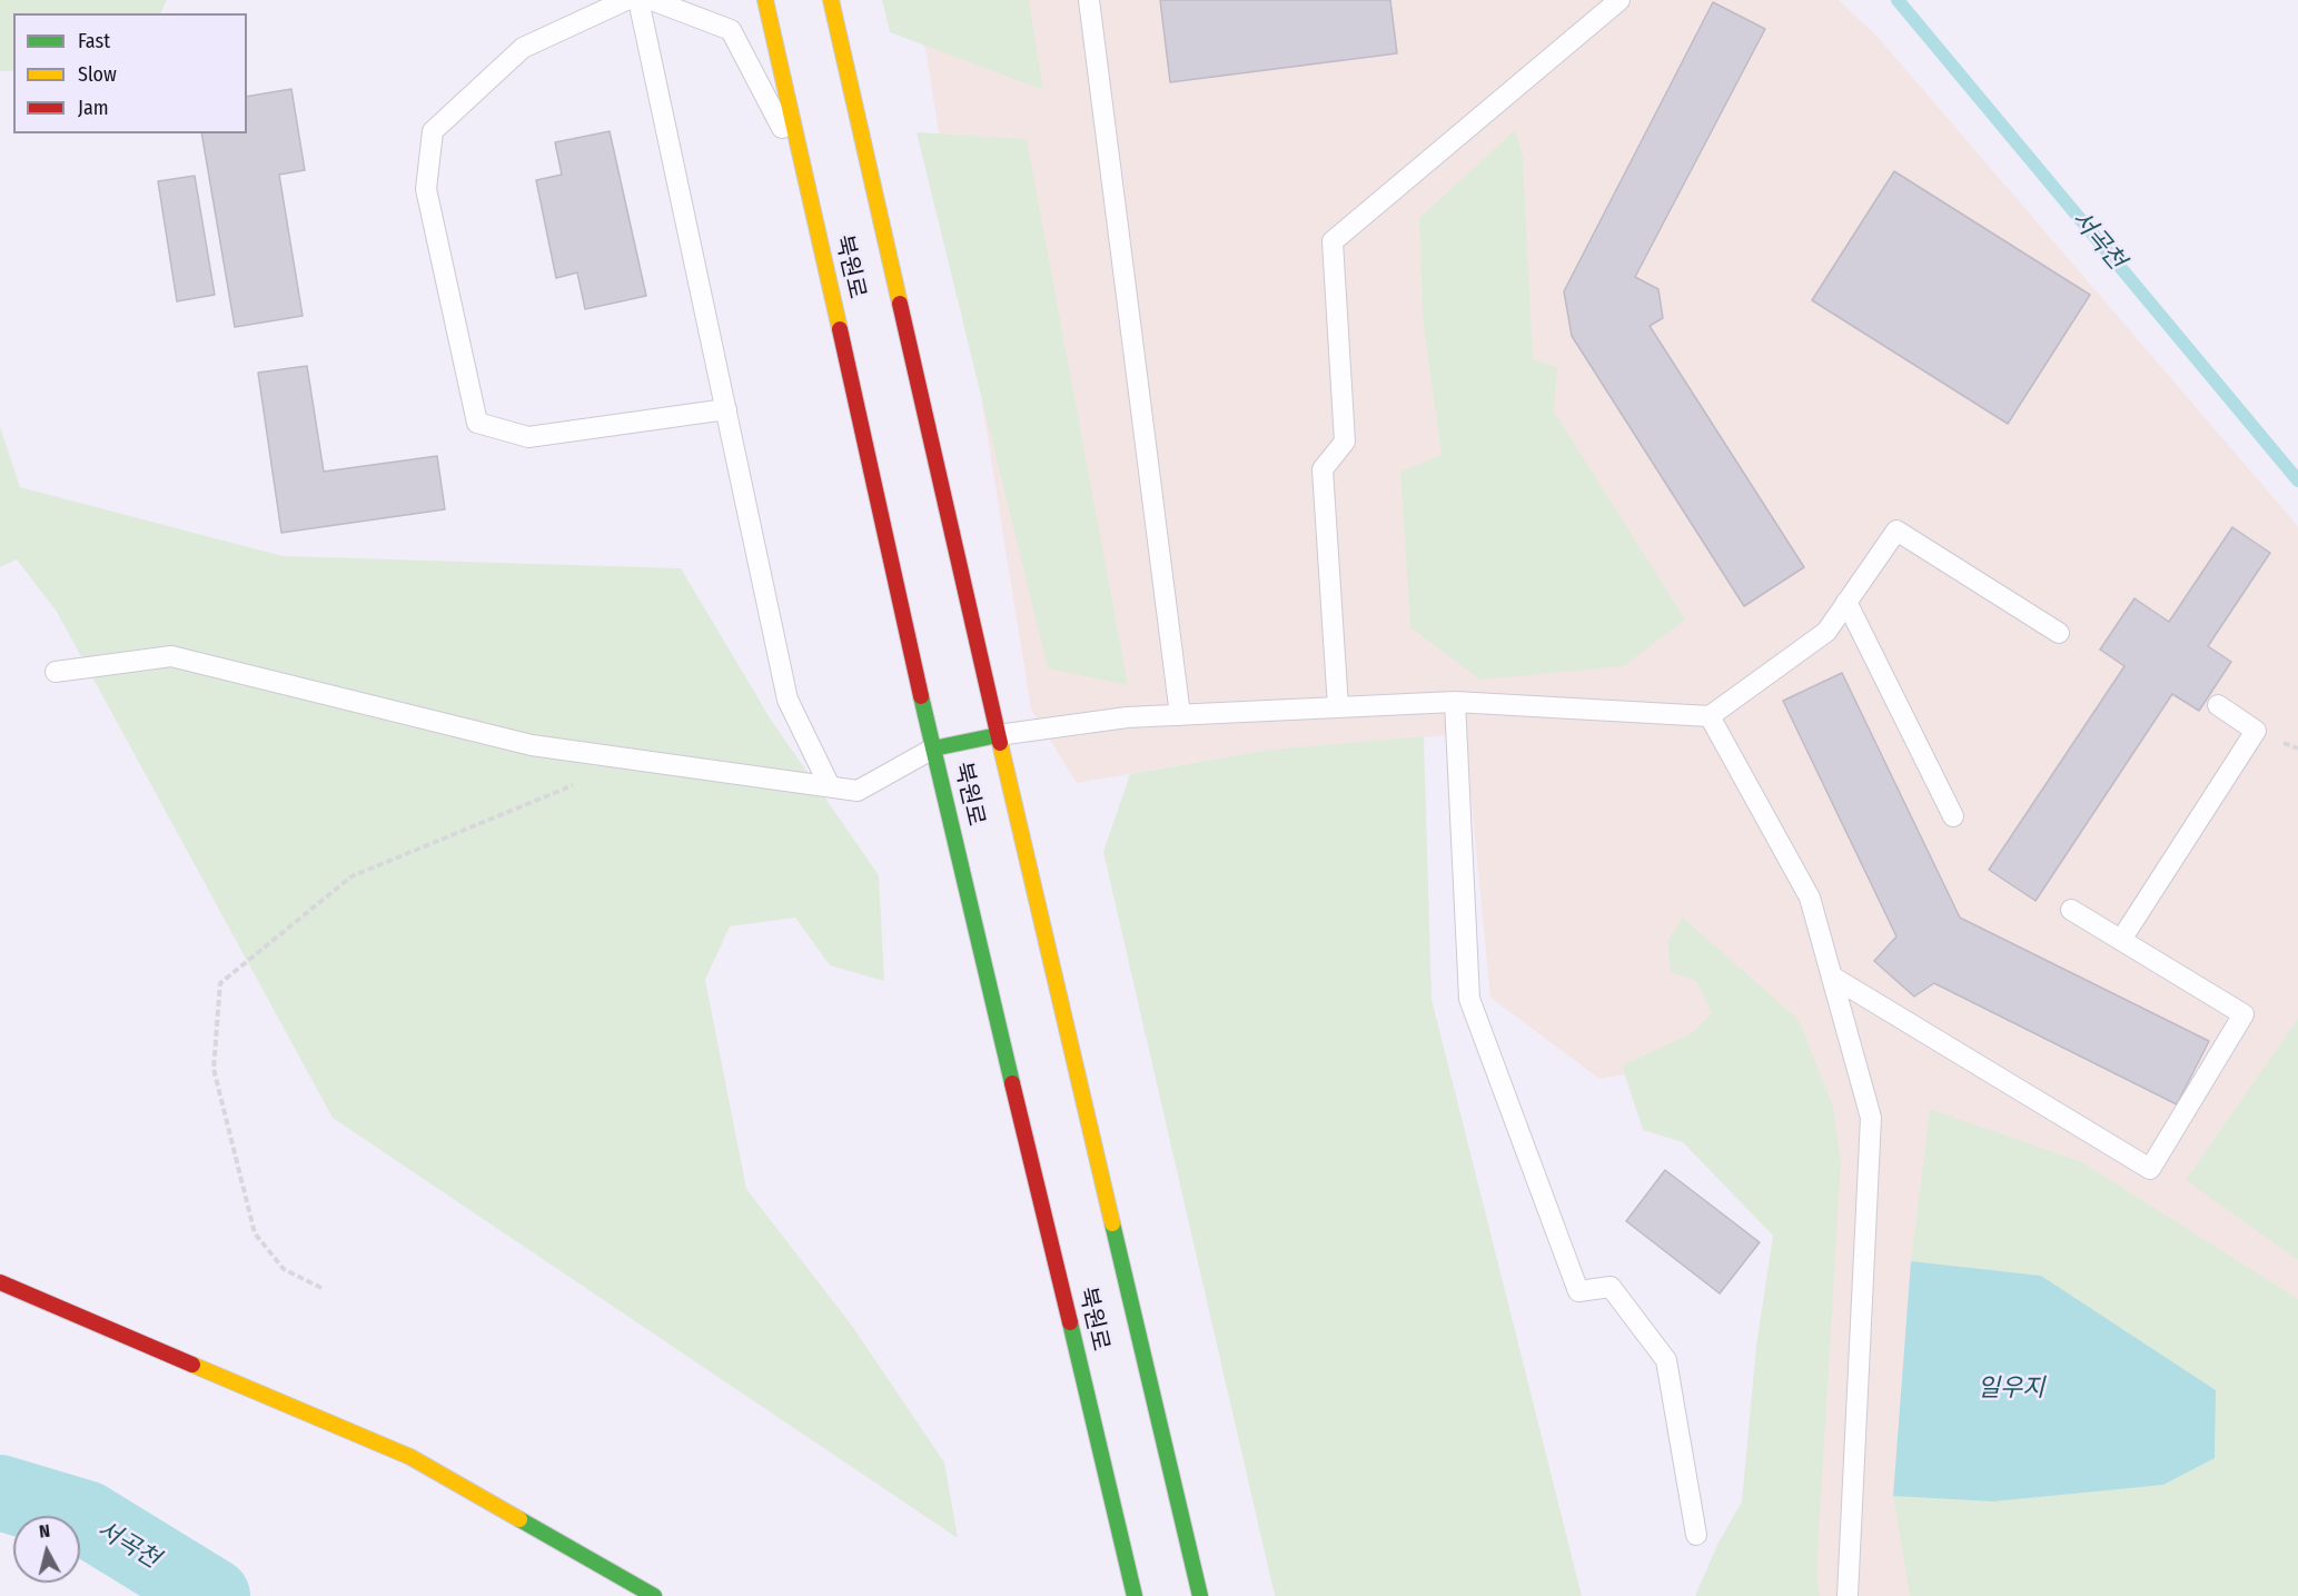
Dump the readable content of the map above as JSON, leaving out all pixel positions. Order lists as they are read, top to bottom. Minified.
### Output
{"streets":{"street":["북원로"]},"water":["서곡천","일우지"],"legend":["Fast","Slow","Jam"],"north":"top"}
